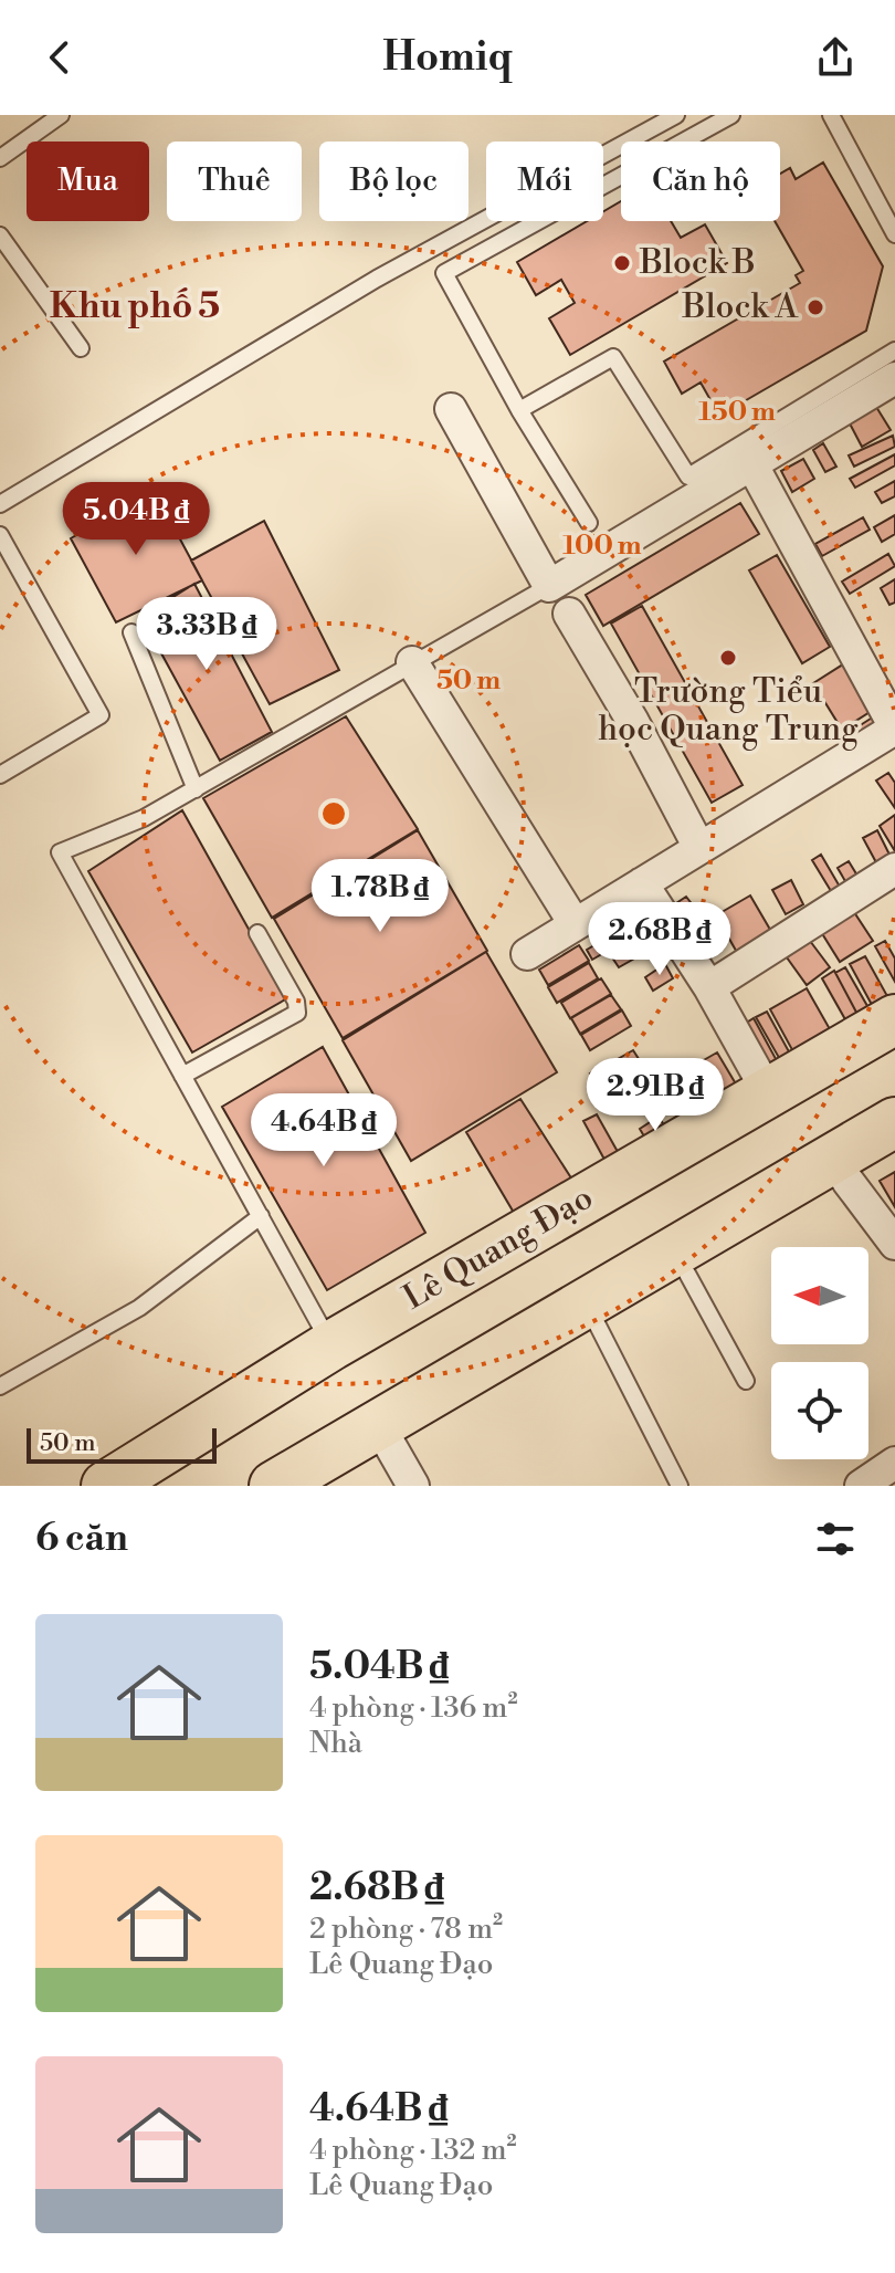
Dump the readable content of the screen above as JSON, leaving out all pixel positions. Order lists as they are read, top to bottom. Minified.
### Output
{"streets":{"highway":["Lê Quang Đạo"]},"districts":["Khu phố 5"],"places":["Block B","Block A","Trường Tiểu học Quang Trung"],"scale_bar":"50 m","north":"left","page":{"header":"Homiq","chip":["Mua","Thuê","Bộ lọc","Mới","Căn hộ"],"price":["5.04B ₫","3.33B ₫","1.78B ₫","2.68B ₫","2.91B ₫","4.64B ₫"],"scale":"50 m","heading":"6 căn","list":[{"name":"5.04B ₫","note":"4 phòng · 136 m² · Nhà"},{"name":"2.68B ₫","note":"2 phòng · 78 m² · Lê Quang Đạo"},{"name":"4.64B ₫","note":"4 phòng · 132 m² · Lê Quang Đạo"}]},"rings":["150 m","100 m","50 m"]}
